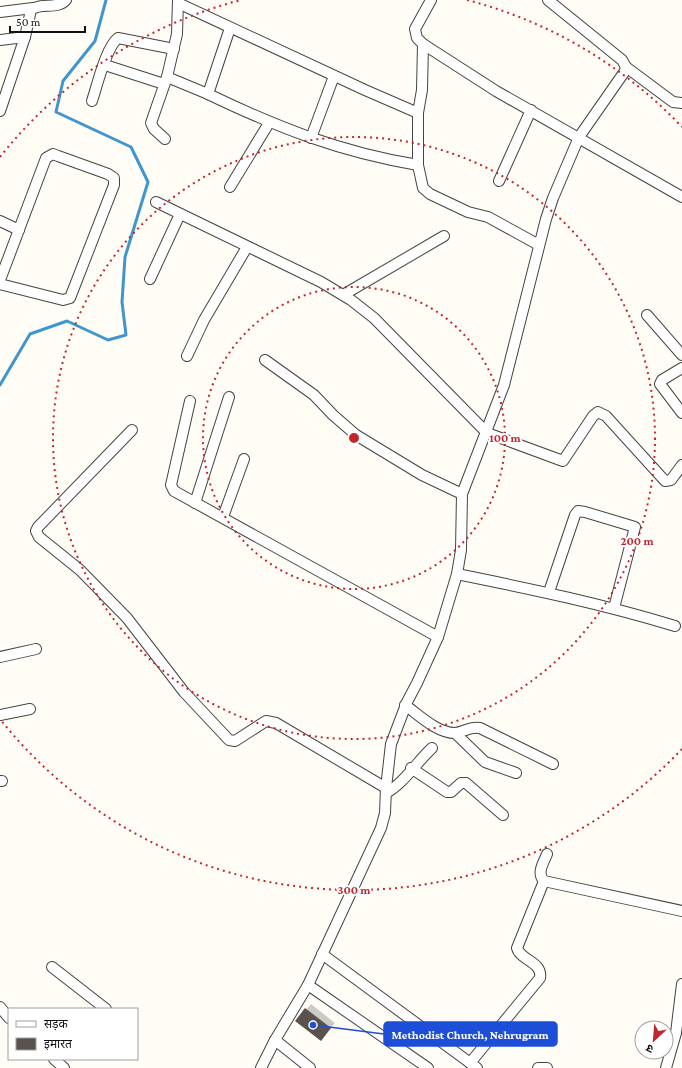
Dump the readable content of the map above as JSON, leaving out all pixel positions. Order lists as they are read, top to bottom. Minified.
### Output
{"places":["Methodist Church, Nehrugram"],"legend":["सड़क","इमारत"],"scale_bar":"50 m","north":"bottom left","rings":["100 m","200 m","300 m"]}
